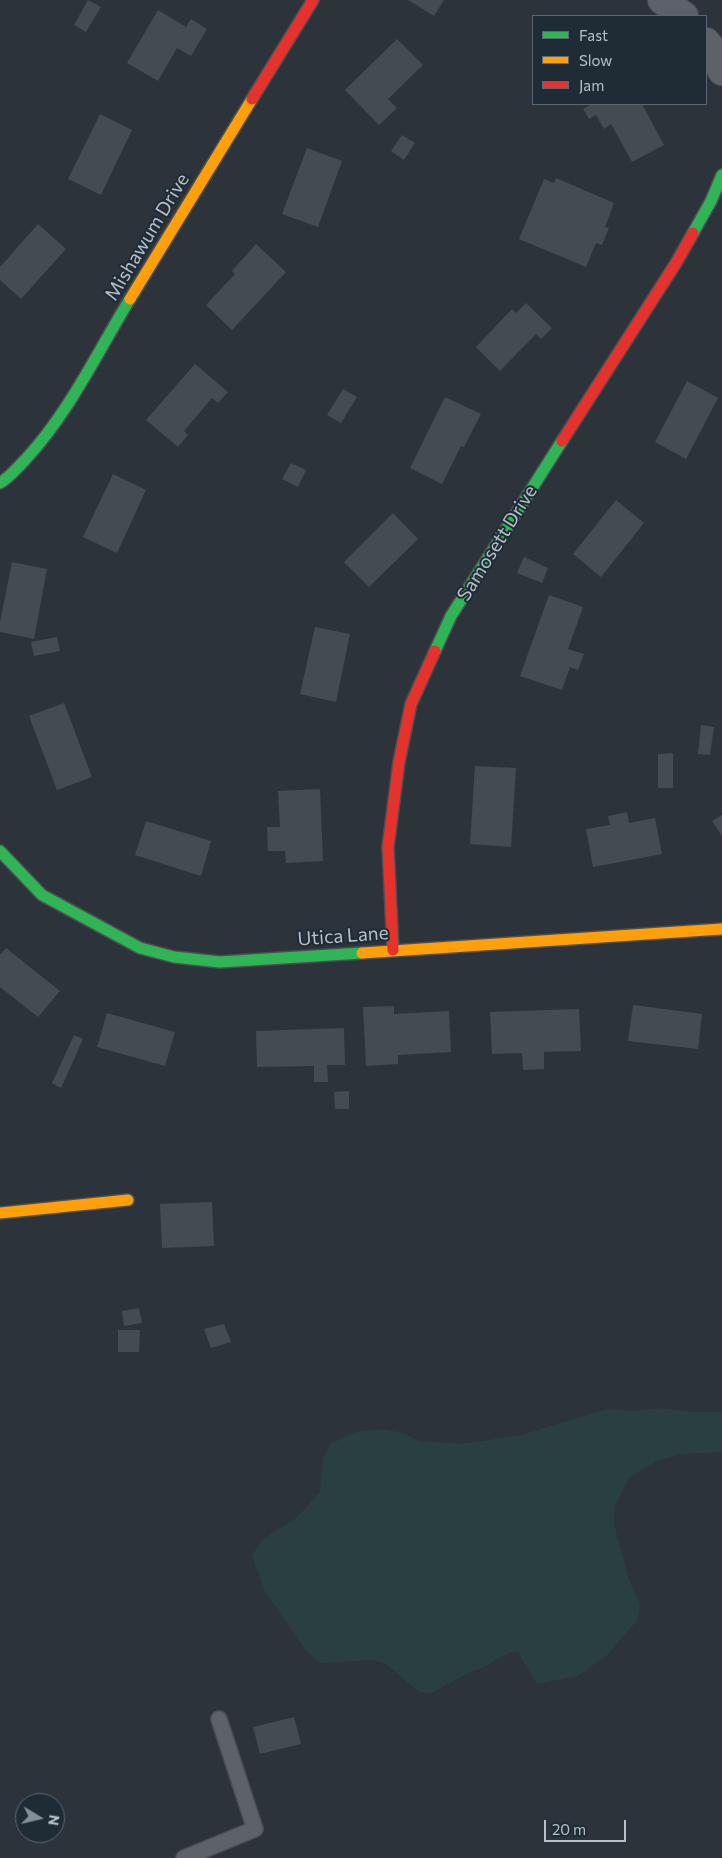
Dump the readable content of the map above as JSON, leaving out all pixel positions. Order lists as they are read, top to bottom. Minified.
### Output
{"streets":{"street":["Mishawum Drive","Samosett Drive","Utica Lane"]},"crossings":[["Samosett Drive","Utica Lane"]],"legend":["Fast","Slow","Jam"],"scale_bar":"20 m","north":"right"}
